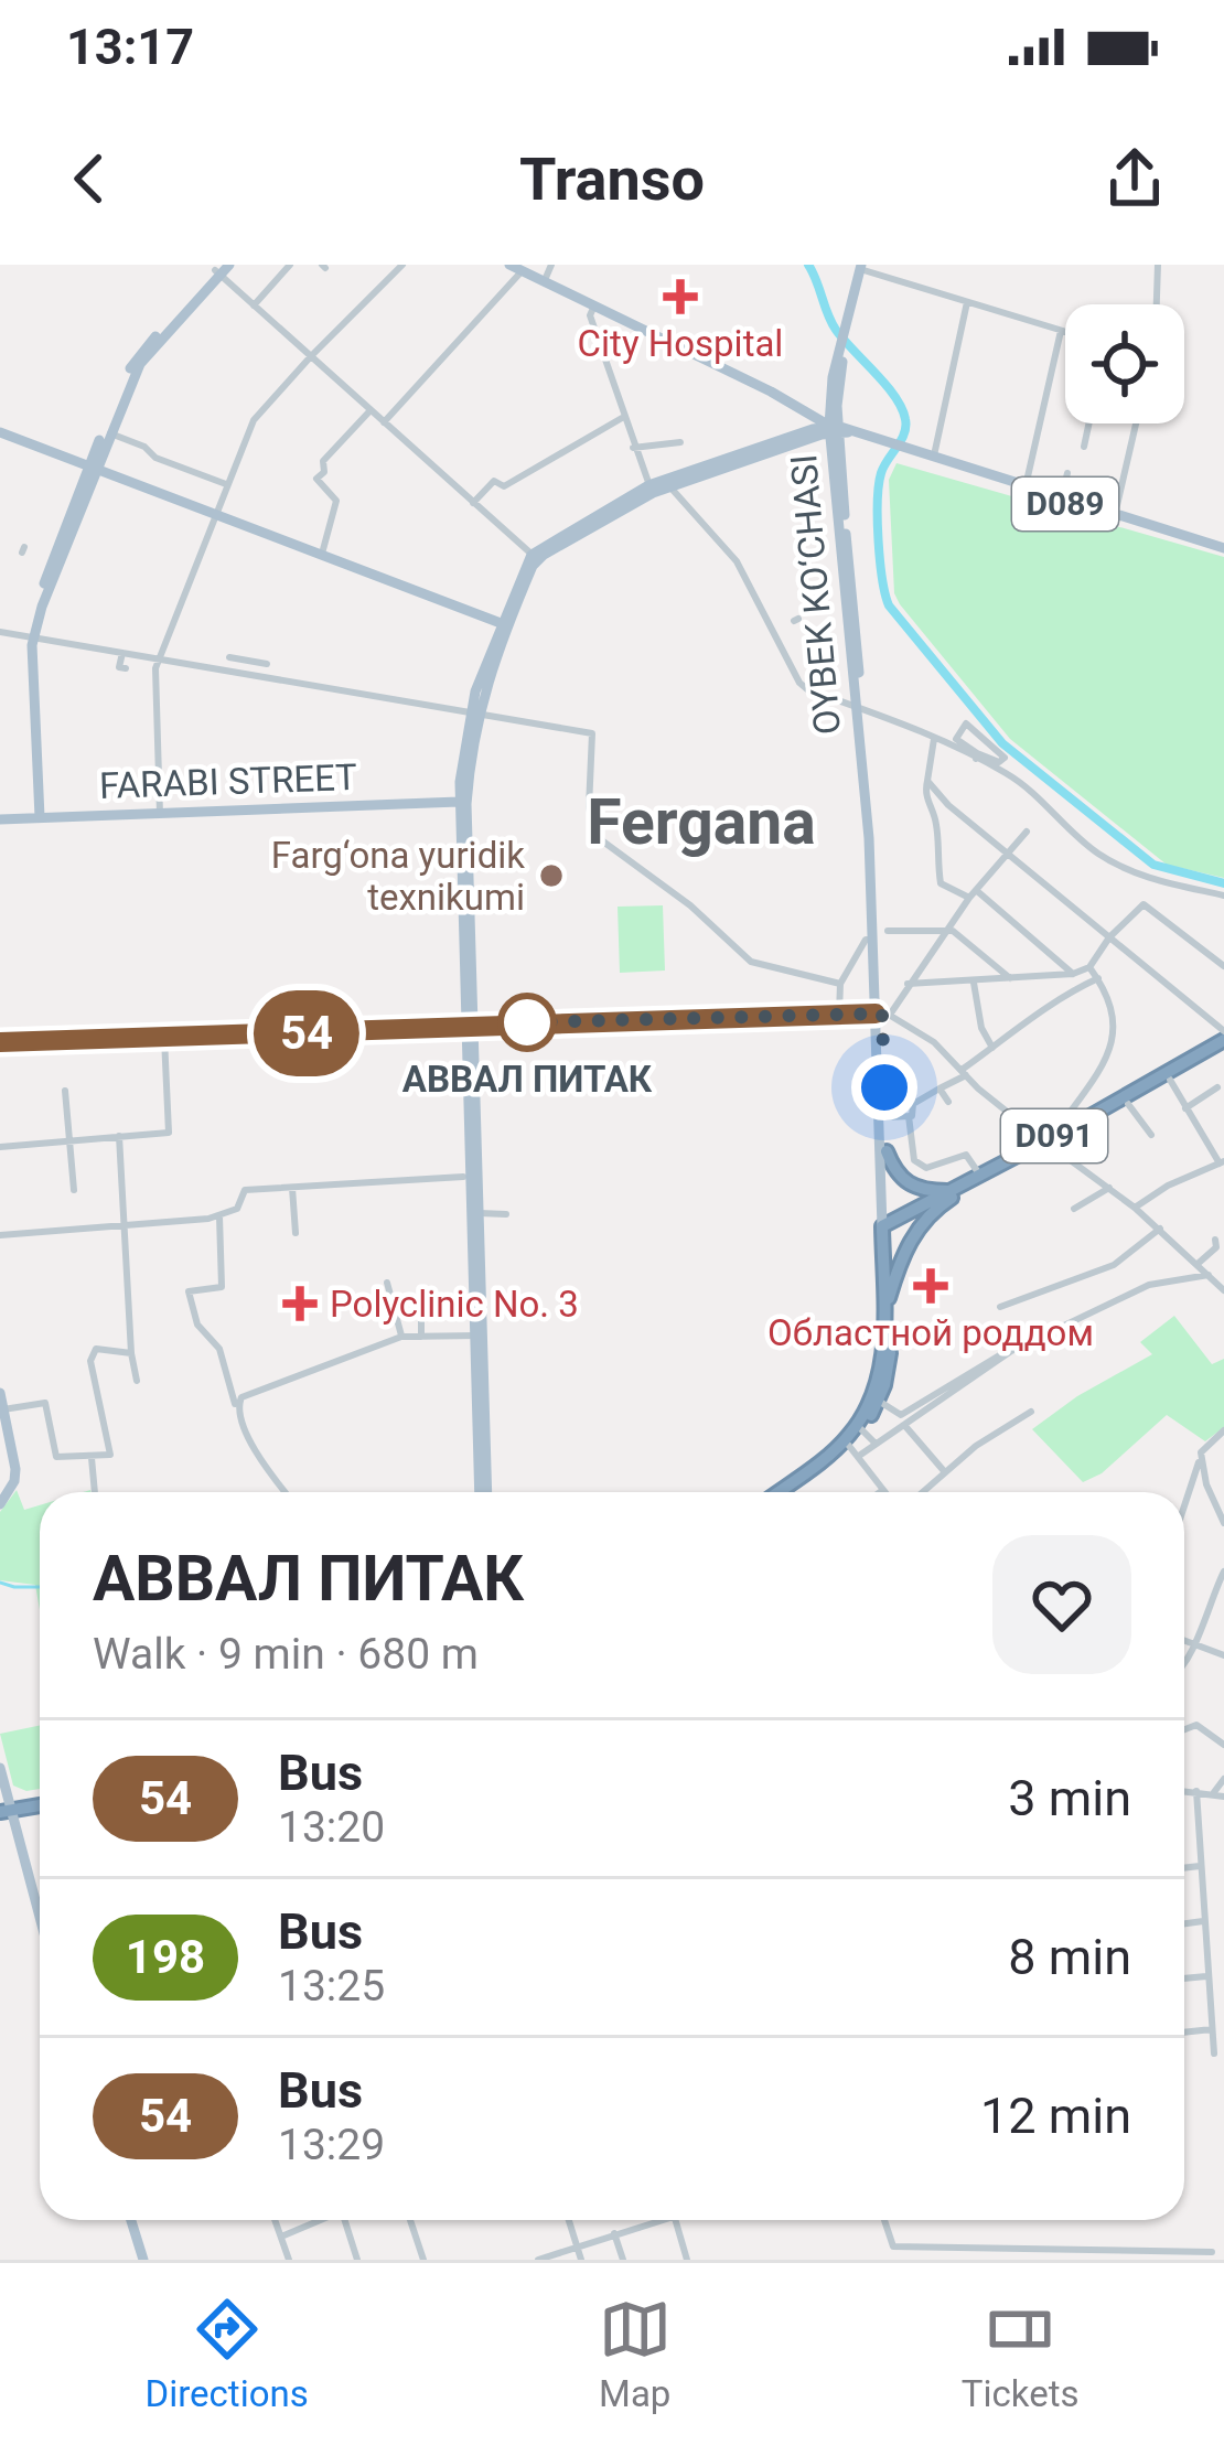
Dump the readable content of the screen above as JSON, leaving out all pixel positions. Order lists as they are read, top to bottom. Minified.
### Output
{"streets":{"highway":["D091"],"main road":["D089","OYBEK KO‘CHASI","FARABI STREET"]},"crossings":[["D089","OYBEK KO‘CHASI"],["OYBEK KO‘CHASI","D091"]],"districts":["Fergana"],"places":{"health":["City Hospital","Областной роддом","Polyclinic No. 3"],"other":["Farg‘ona yuridik texnikumi","АВВАЛ ПИТАК"]},"lines":["bus line 54"],"page":{"status":"13:17","header":"Transo","on_map":"54","heading":["АВВАЛ ПИТАК","Walk · 9 min · 680 m"],"list":[{"mark":"54","name":"Bus","note":"13:20","value":"3 min"},{"mark":"198","name":"Bus","note":"13:25","value":"8 min"},{"mark":"54","name":"Bus","note":"13:29","value":"12 min"}],"tabs":["Directions","Map","Tickets"]}}
